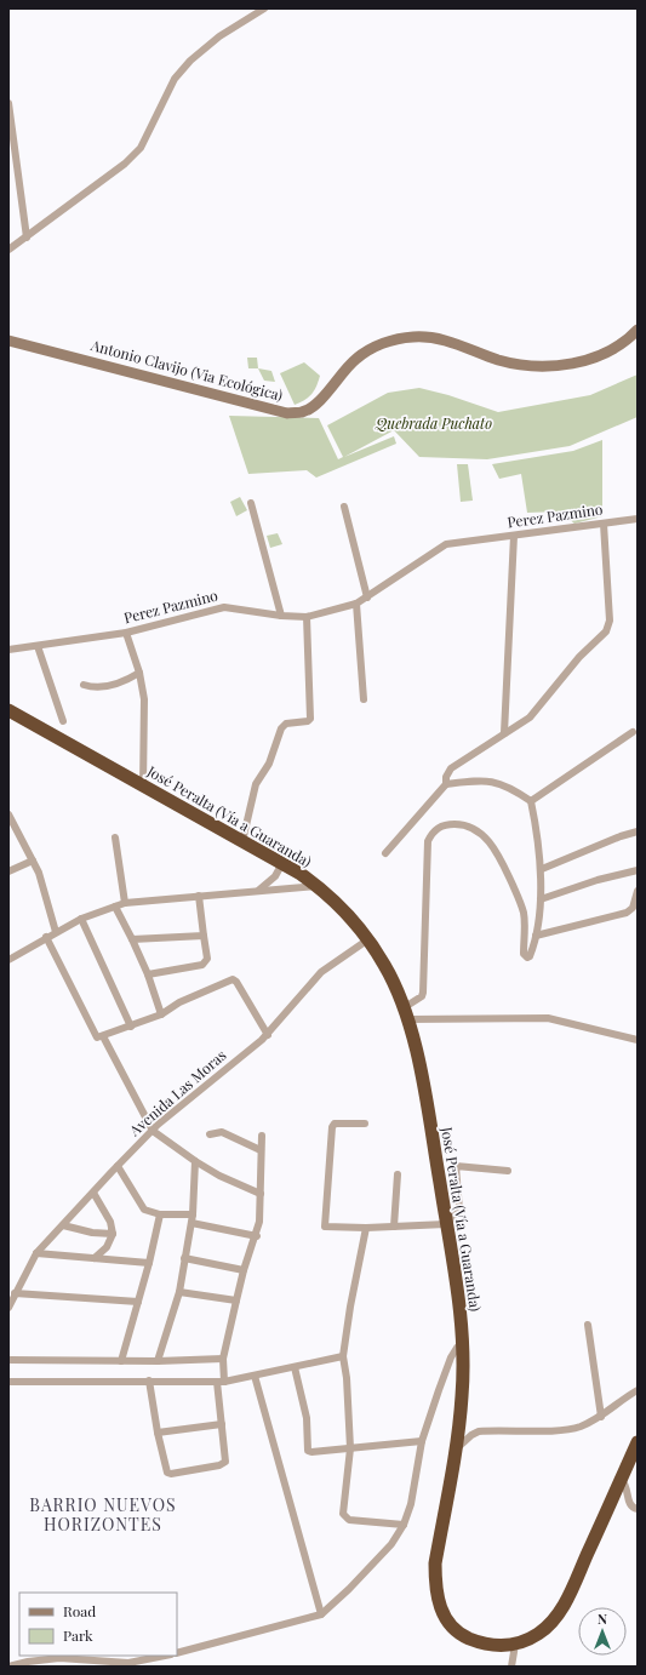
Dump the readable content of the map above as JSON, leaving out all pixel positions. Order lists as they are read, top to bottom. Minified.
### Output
{"streets":{"highway":["José Peralta (Vía a Guaranda)"],"main road":["Antonio Clavijo (Via Ecológica)"],"street":["Perez Pazmino","Avenida Las Moras"]},"crossings":[["José Peralta (Vía a Guaranda)","Avenida Las Moras"]],"districts":["BARRIO NUEVOS HORIZONTES"],"parks":["Quebrada Puchato"],"legend":["Road","Park"],"north":"top"}
